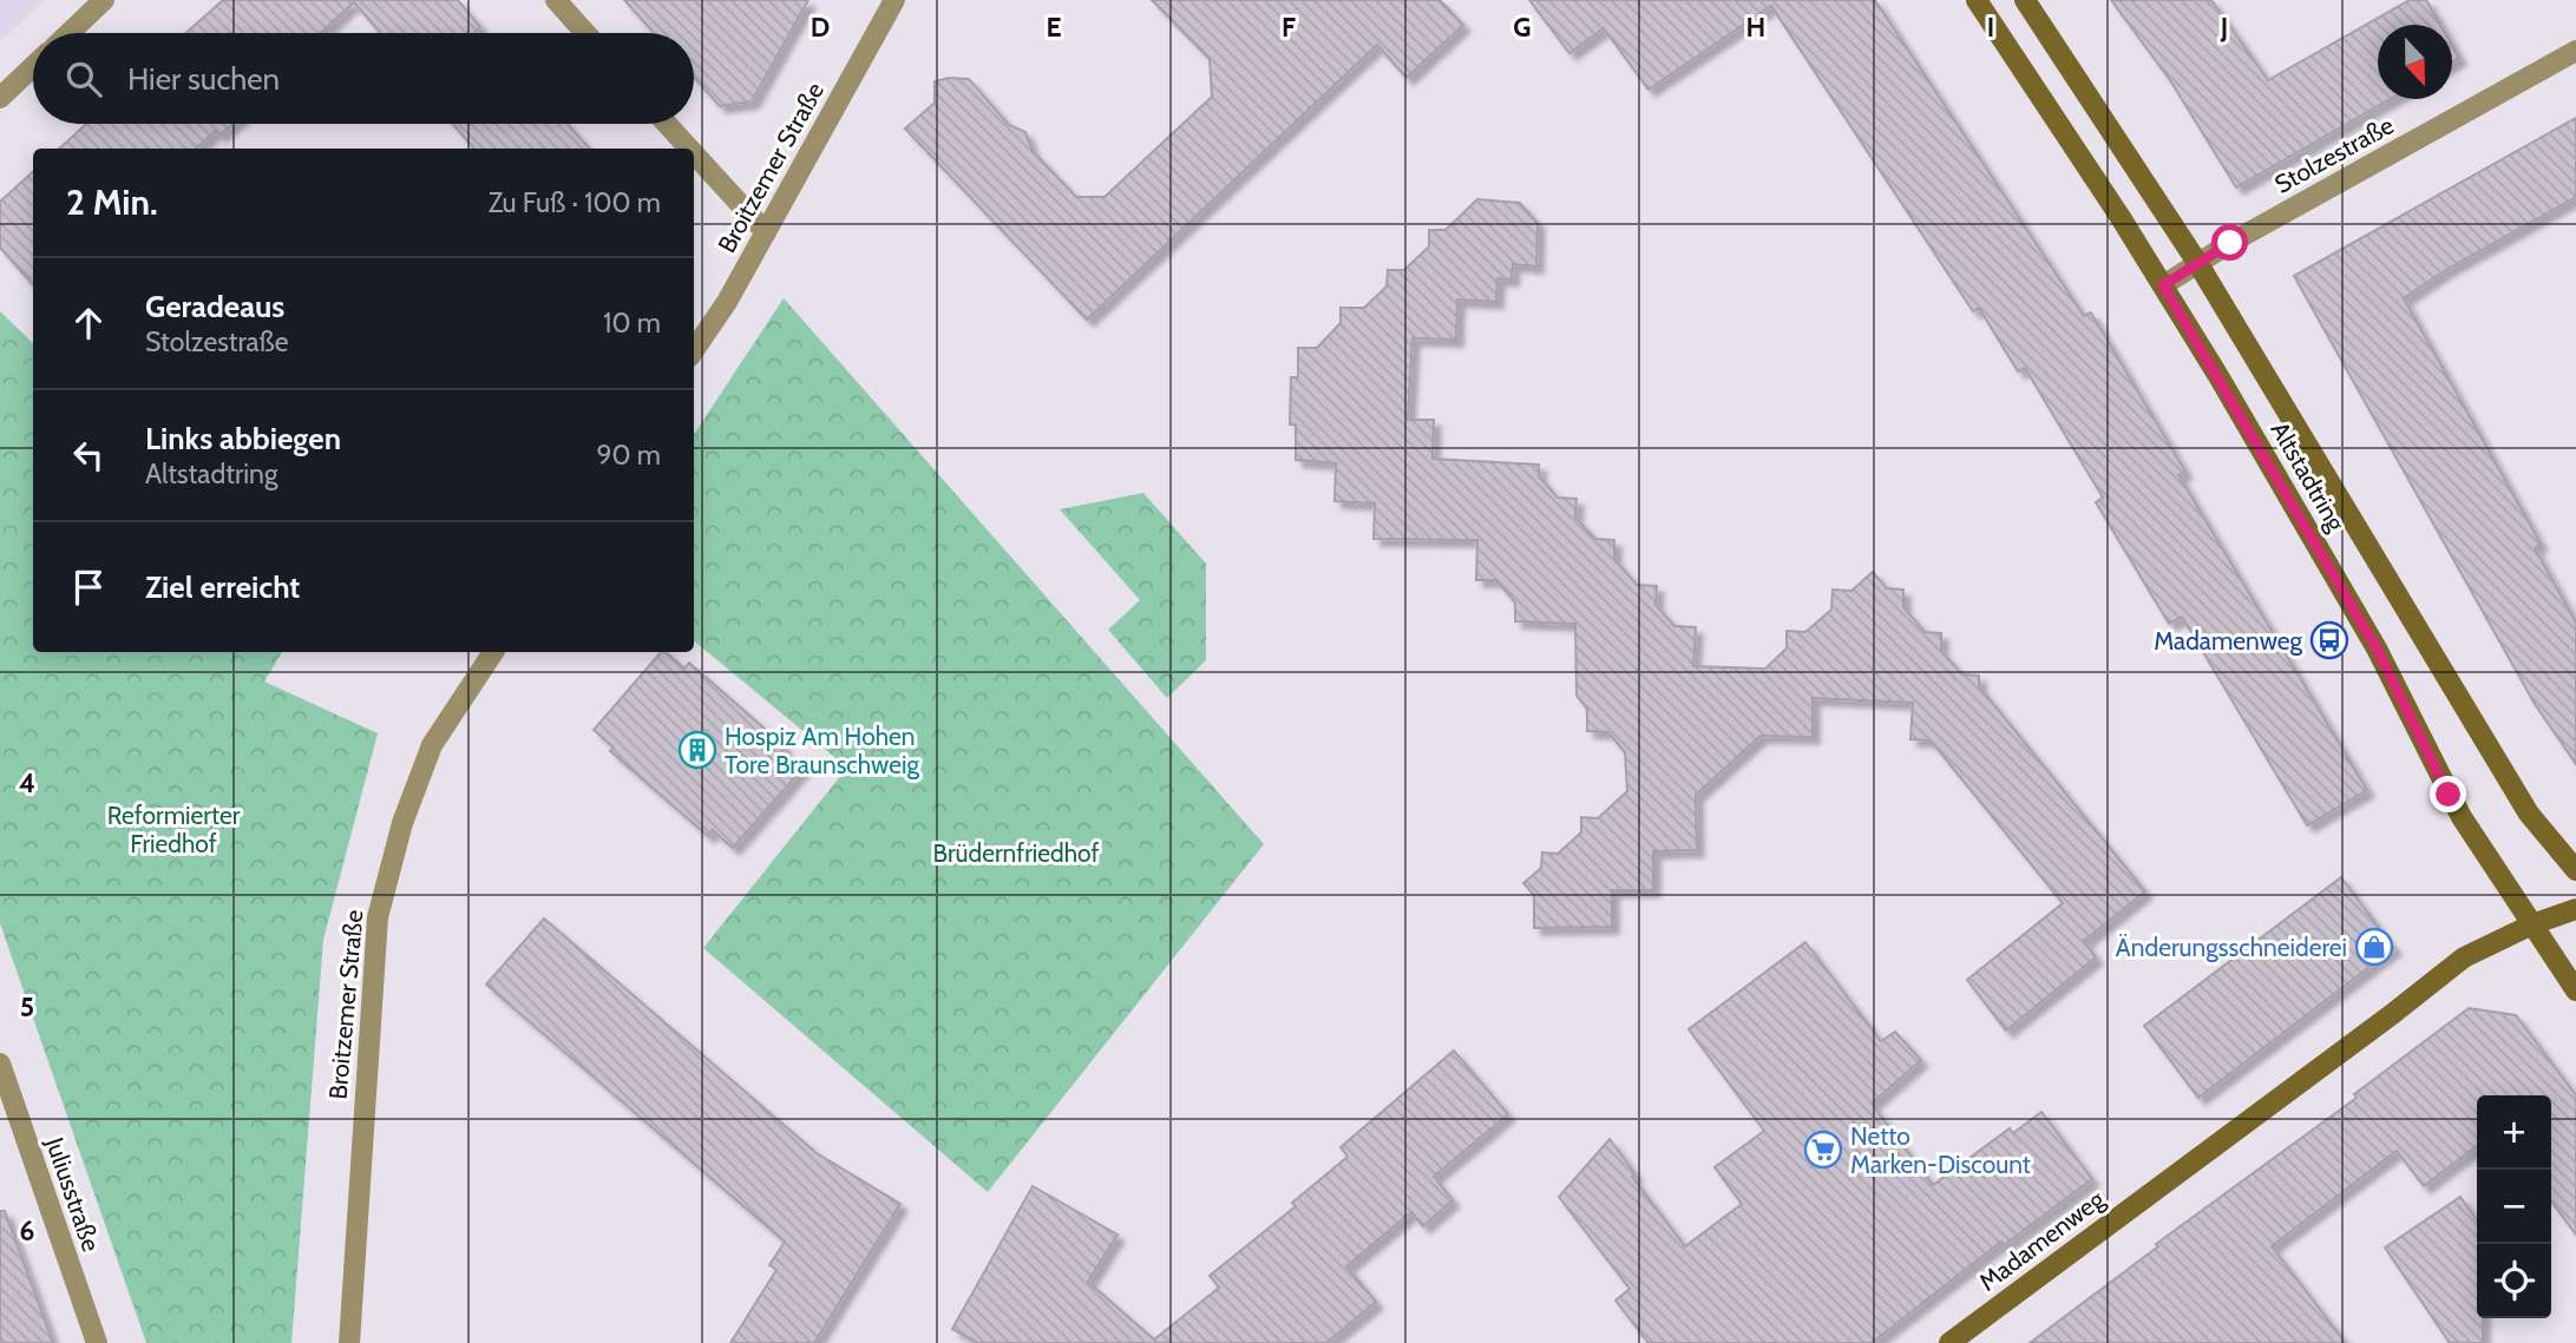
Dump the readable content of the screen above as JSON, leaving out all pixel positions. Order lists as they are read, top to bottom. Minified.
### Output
{"streets":{"main road":["Altstadtring","Madamenweg"],"street":["Stolzestraße","Broitzemer Straße","Juliusstraße"]},"crossings":[["Stolzestraße","Altstadtring"],["Altstadtring","Madamenweg"]],"parks":["Reformierter Friedhof","Brüdernfriedhof"],"places":{"bus stop":["Madamenweg"],"building":["Hospiz Am Hohen Tore Braunschweig"],"shop":["Änderungsschneiderei"],"supermarket":["Netto Marken-Discount"]},"north":"bottom","page":{"search":"Hier suchen","heading":["2 Min.","Zu Fuß · 100 m"],"list":[["Geradeaus","Stolzestraße","10 m"],["Links abbiegen","Altstadtring","90 m"],"Ziel erreicht"],"map_buttons":["+","−"]},"grid":{"columns":["D","E","F","G","H","I","J"],"rows":["4","5","6"]}}
